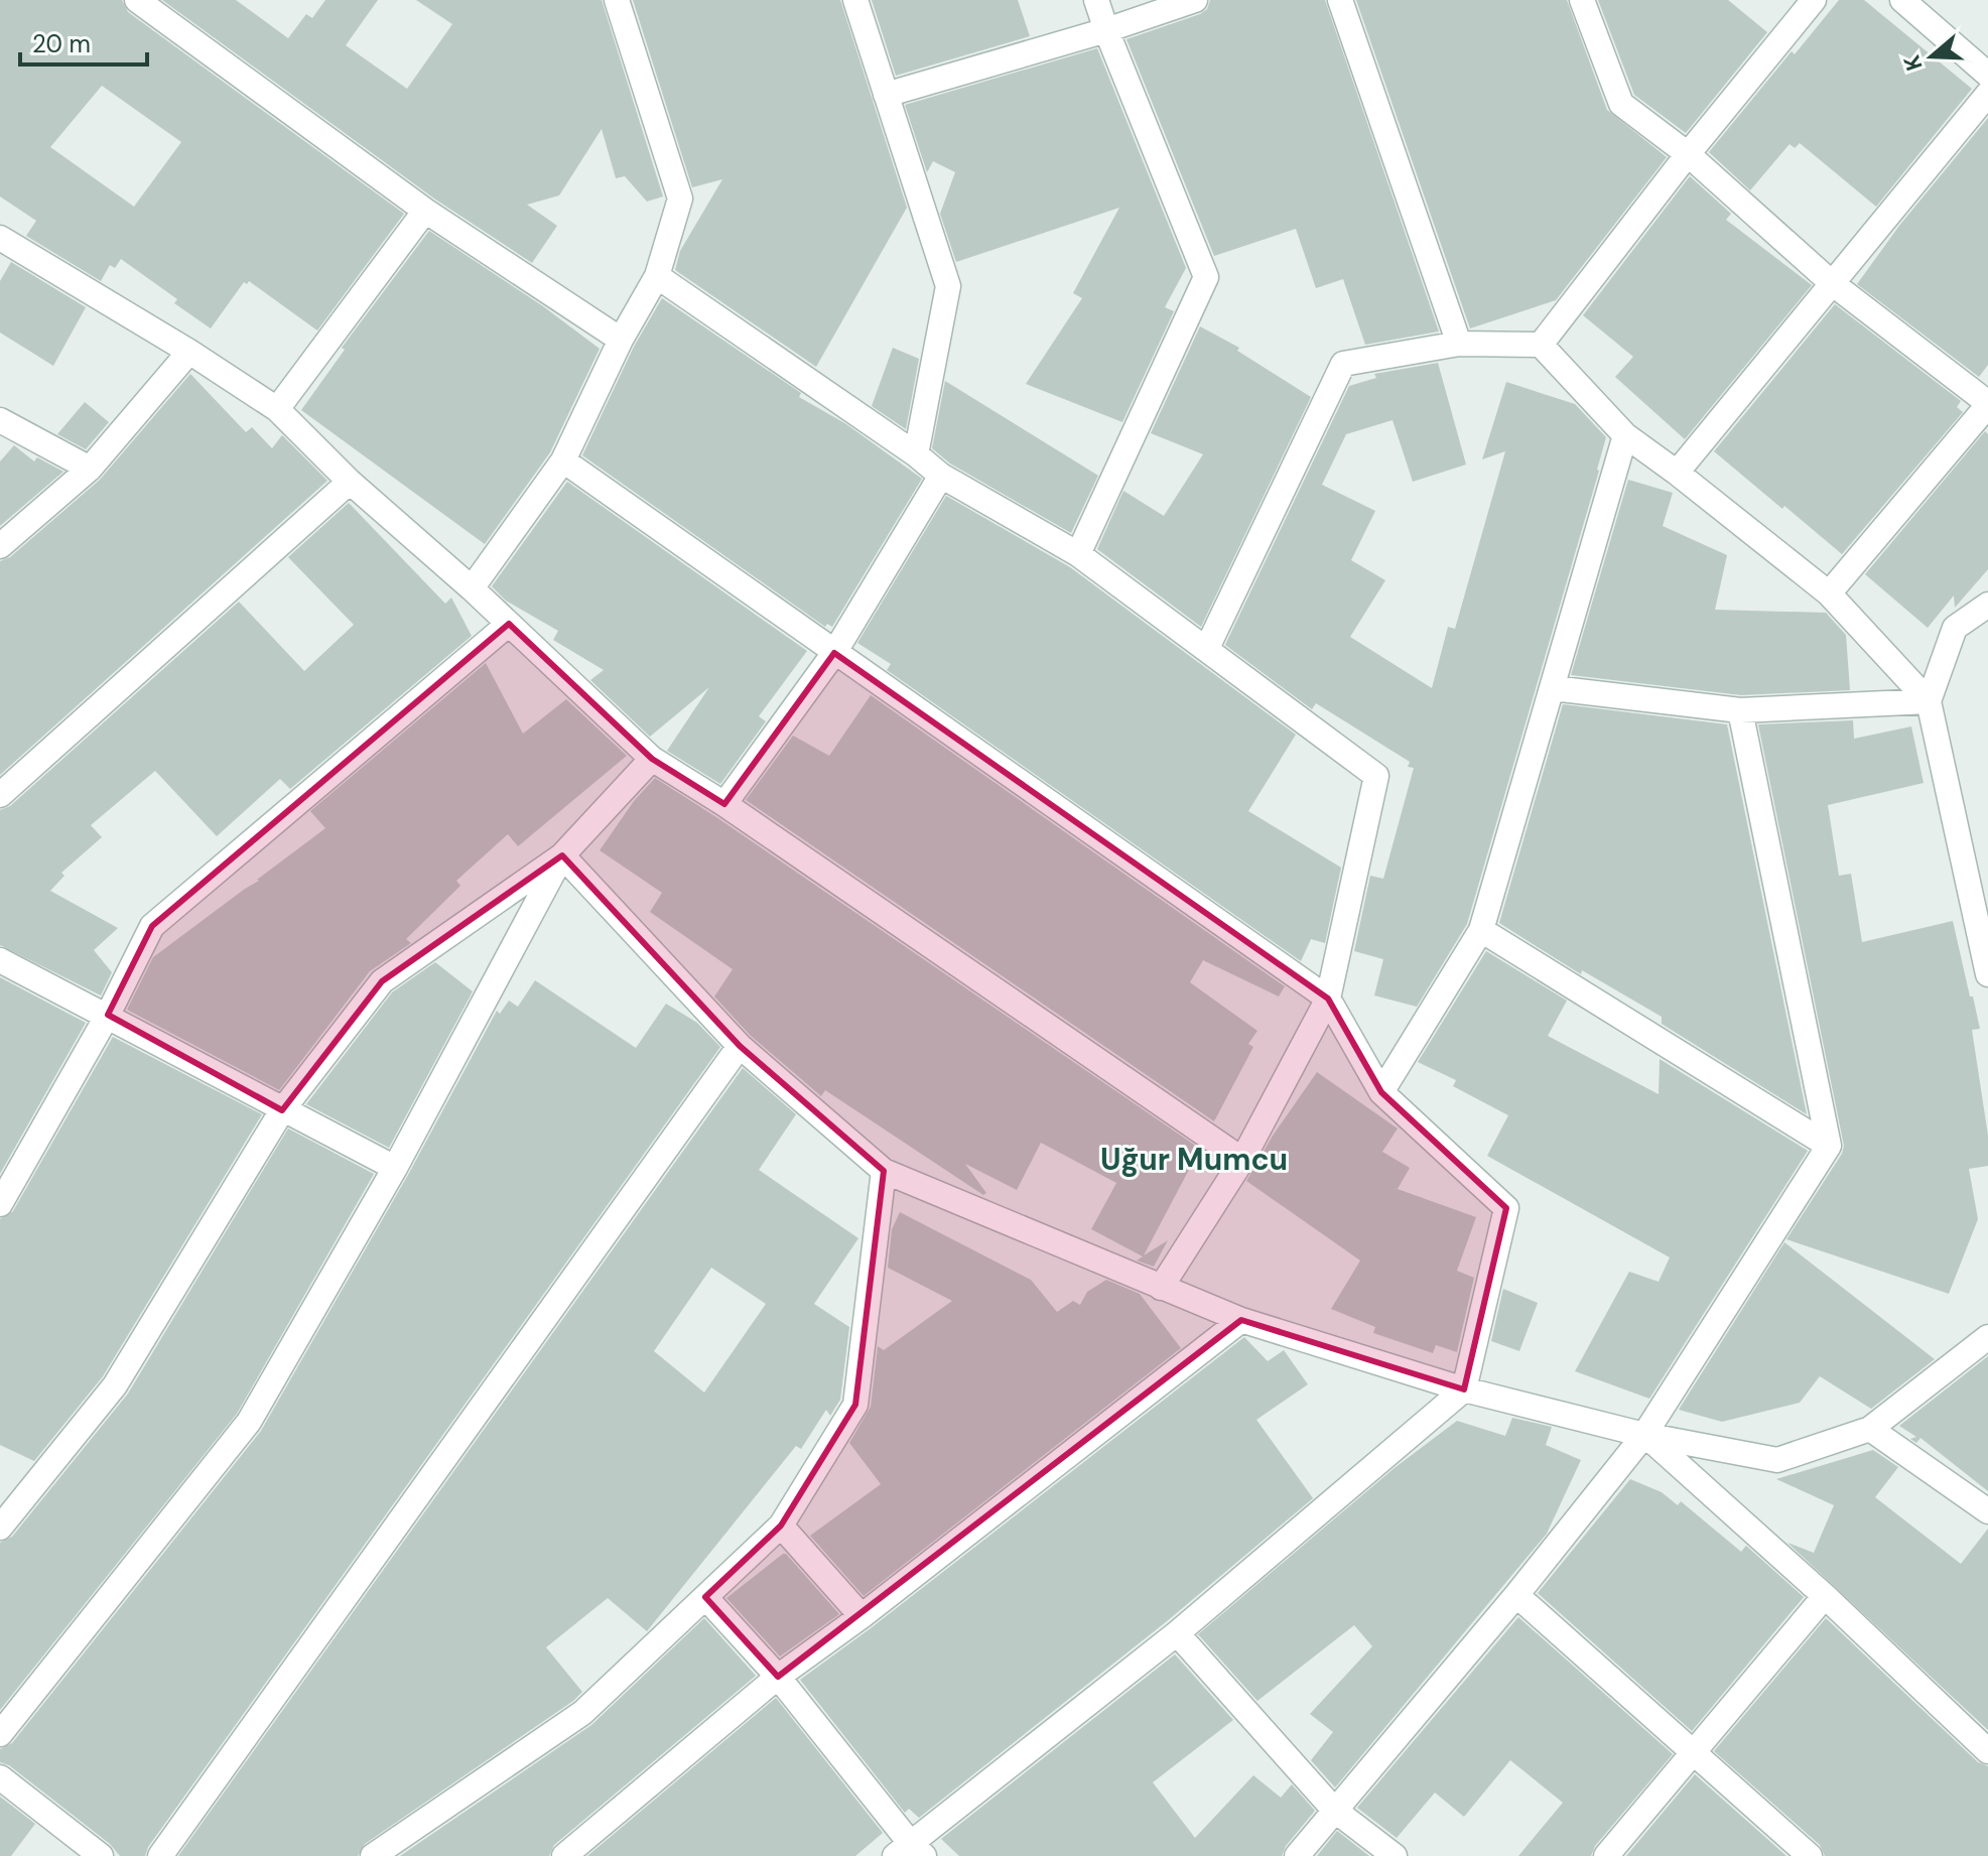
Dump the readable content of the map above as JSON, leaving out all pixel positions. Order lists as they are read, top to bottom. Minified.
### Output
{"districts":["Uğur Mumcu"],"scale_bar":"20 m","north":"left"}
